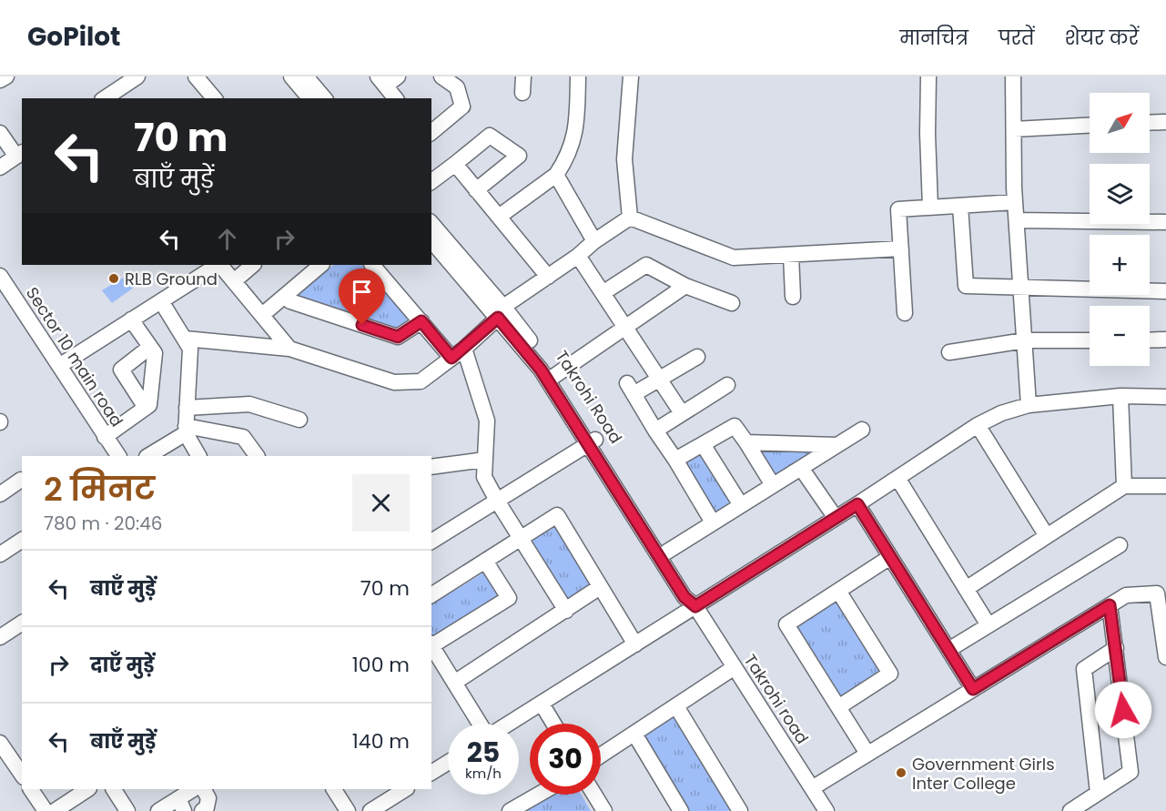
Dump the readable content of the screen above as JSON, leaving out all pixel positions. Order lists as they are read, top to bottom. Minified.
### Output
{"streets":{"street":["Sector 10 main road","Takrohi Road","Takrohi road"]},"crossings":[["Takrohi Road","Takrohi road"]],"places":["RLB Ground","Government Girls Inter College"],"north":"top right","page":{"header":"GoPilot","nav":["मानचित्र","परतें","शेयर करें"],"map_buttons":["+","−"],"turn":["70 m","बाएँ मुड़ें"],"heading":["2 मिनट","780 m · 20:46"],"list":[{"name":"बाएँ मुड़ें","value":"70 m"},{"name":"दाएँ मुड़ें","value":"100 m"},{"name":"बाएँ मुड़ें","value":"140 m"}],"speed":"25 km/h","limit":"30"}}
